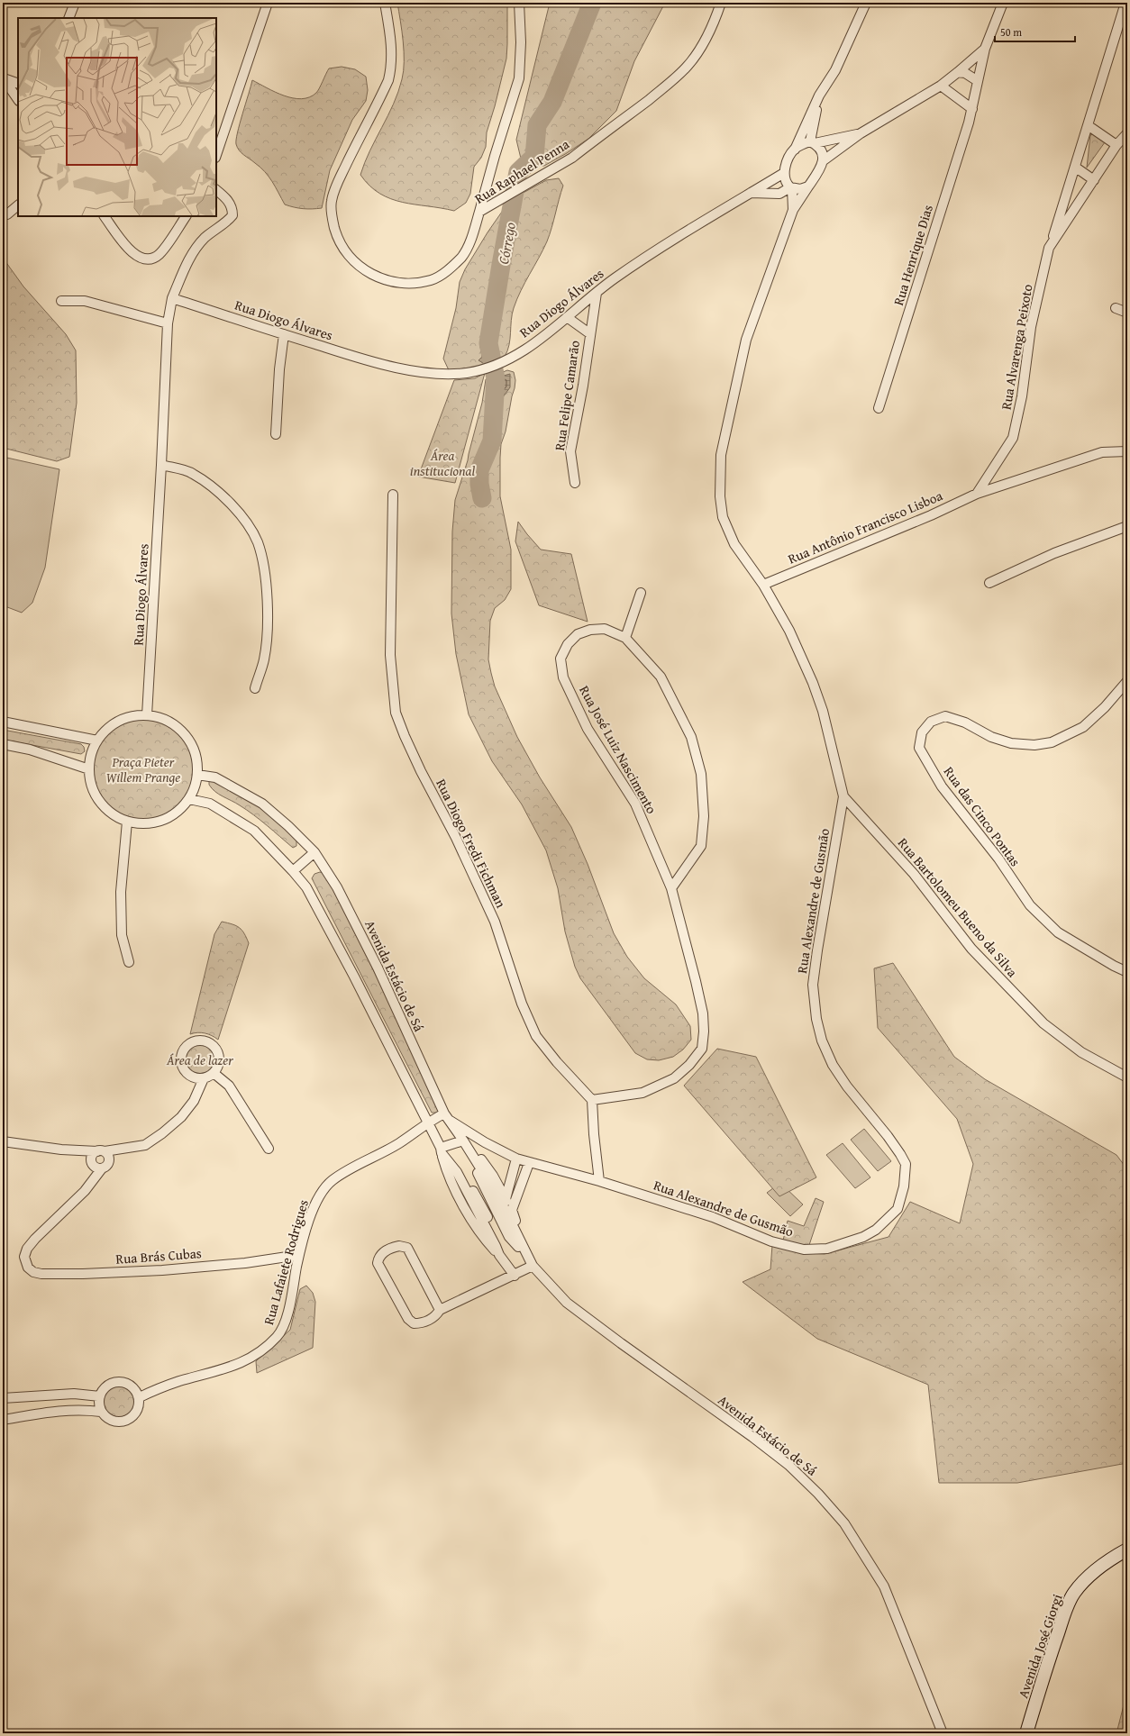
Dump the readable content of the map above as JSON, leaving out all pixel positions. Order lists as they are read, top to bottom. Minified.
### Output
{"streets":{"street":["Rua Raphael Penna","Rua Henrique Dias","Rua Diogo Álvares","Rua Alvarenga Peixoto","Rua Felipe Camarão","Rua Antônio Francisco Lisboa","Rua José Luiz Nascimento","Rua das Cinco Pontas","Rua Diogo Fredi Fichman","Rua Alexandre de Gusmão","Rua Bartolomeu Bueno da Silva","Avenida Estácio de Sá","Rua Brás Cubas","Rua Lafaiete Rodrigues","Avenida José Giorgi"]},"crossings":[["Rua Diogo Álvares","Rua Felipe Camarão"],["Rua Diogo Álvares","Rua Alexandre de Gusmão"],["Rua Diogo Álvares","Avenida Estácio de Sá"],["Rua Alvarenga Peixoto","Rua Antônio Francisco Lisboa"],["Rua Antônio Francisco Lisboa","Rua Alexandre de Gusmão"],["Rua José Luiz Nascimento","Rua Diogo Fredi Fichman"],["Rua Alexandre de Gusmão","Rua Bartolomeu Bueno da Silva"],["Rua Alexandre de Gusmão","Avenida Estácio de Sá"],["Rua Brás Cubas","Rua Lafaiete Rodrigues"]],"water":["Córrego"],"parks":["Área institucional","Praça Pieter Willem Prange","Área de lazer"],"scale_bar":"50 m"}
